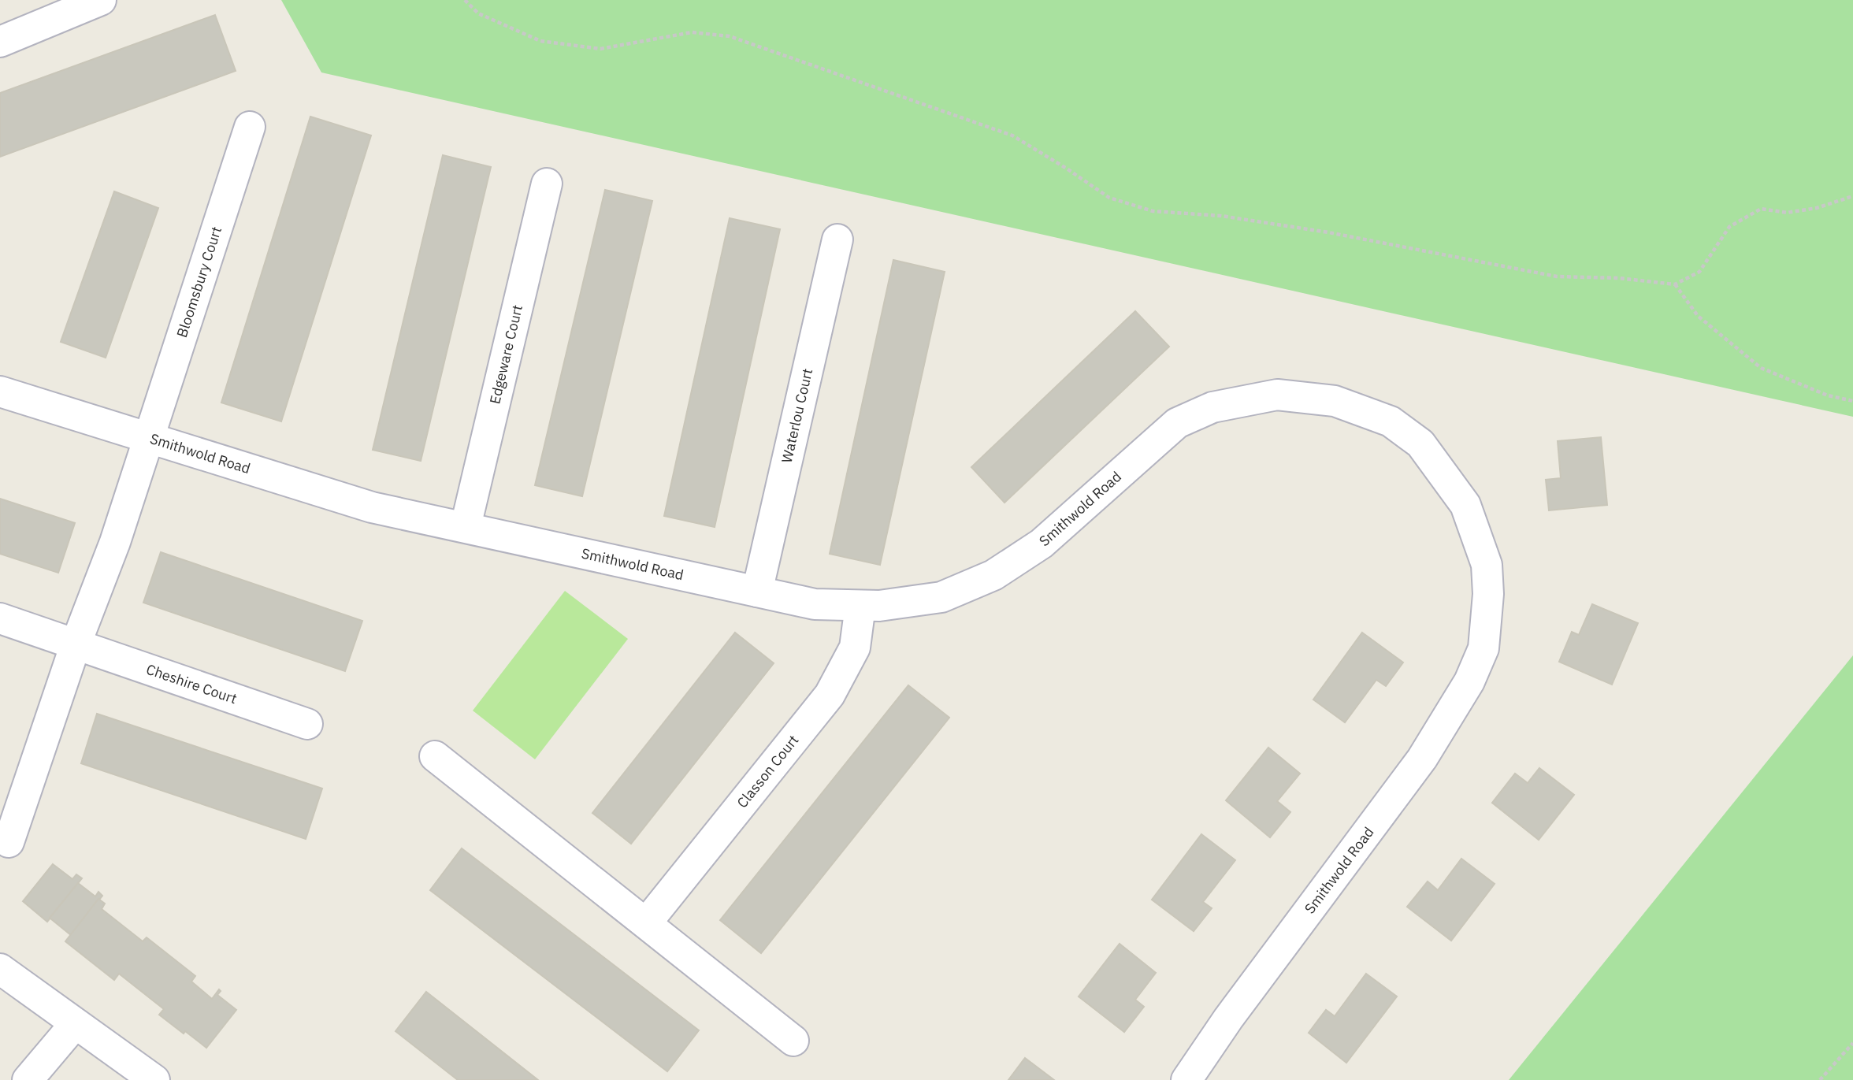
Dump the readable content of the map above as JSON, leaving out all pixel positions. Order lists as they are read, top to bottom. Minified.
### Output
{"streets":{"street":["Bloomsbury Court","Edgeware Court","Waterlou Court","Smithwold Road","Cheshire Court","Classon Court"]},"crossings":[["Bloomsbury Court","Smithwold Road"],["Edgeware Court","Smithwold Road"],["Waterlou Court","Smithwold Road"],["Smithwold Road","Classon Court"]]}
